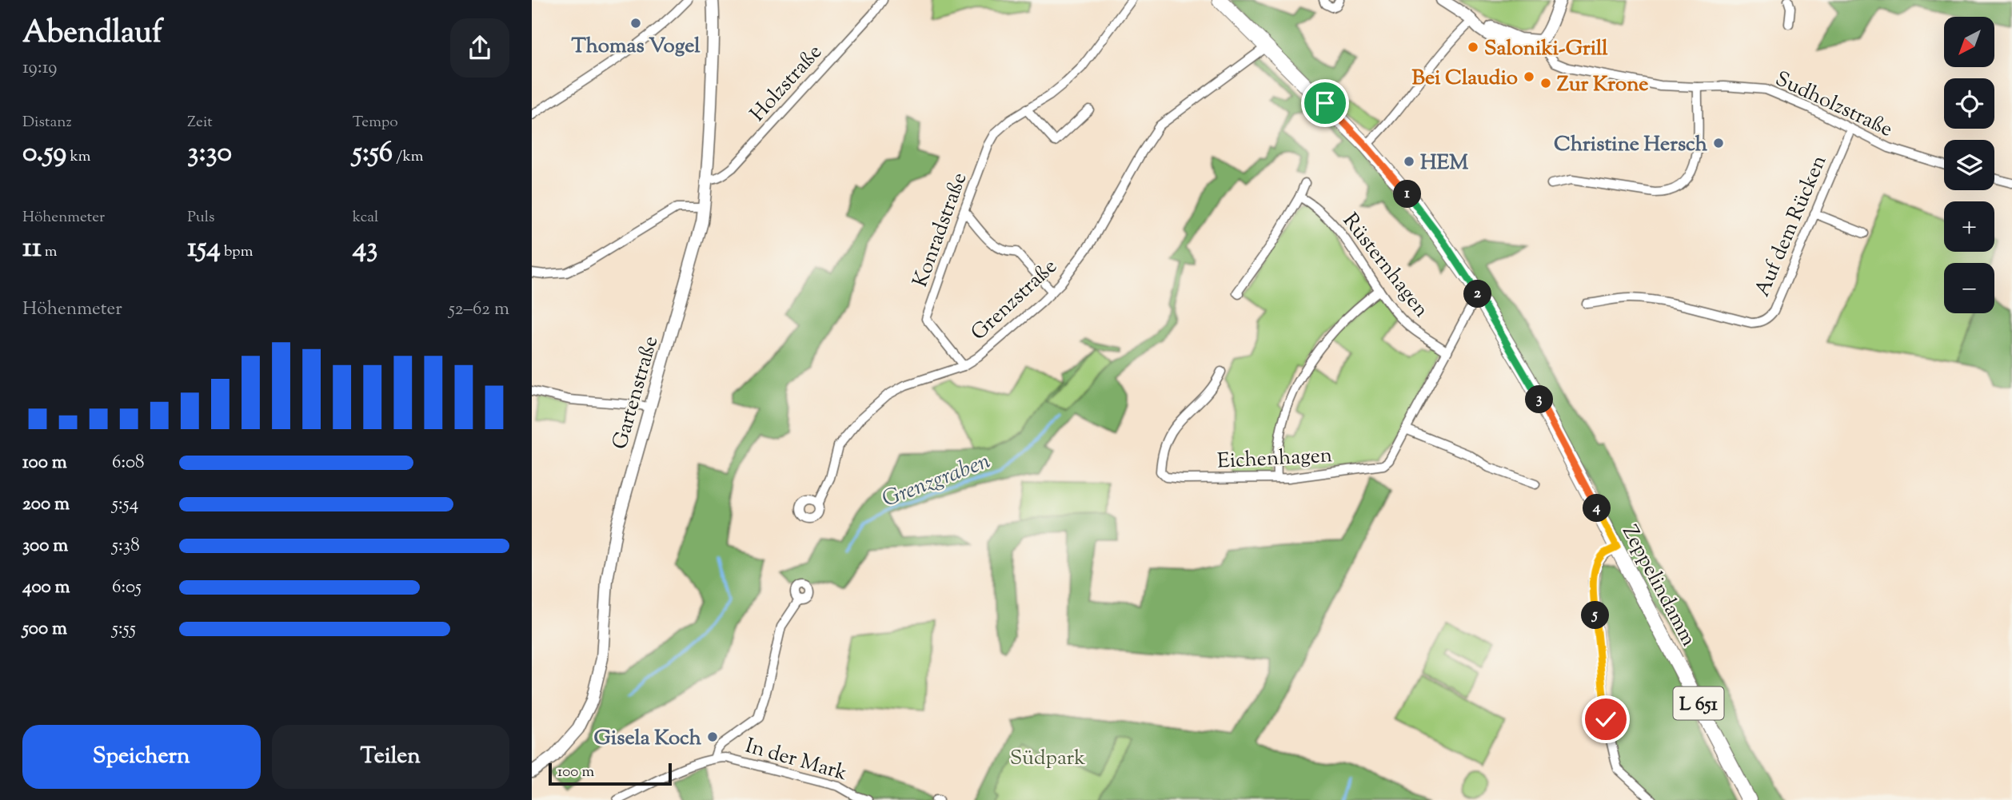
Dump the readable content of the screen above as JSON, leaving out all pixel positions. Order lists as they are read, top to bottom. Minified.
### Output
{"streets":{"main road":["Zeppelindamm","L 651"],"street":["Holzstraße","Sudholzstraße","Auf dem Rücken","Konradstraße","Rüsternhagen","Grenzstraße","Gartenstraße","Eichenhagen","In der Mark"]},"crossings":[["Holzstraße","Gartenstraße"],["Sudholzstraße","Auf dem Rücken"],["Konradstraße","Grenzstraße"],["Grenzstraße","Zeppelindamm"]],"water":["Grenzgraben"],"parks":["Südpark"],"places":["Thomas Vogel","Saloniki-Grill","Bei Claudio","Zur Krone","Christine Hersch","HEM","Gisela Koch"],"scale_bar":"100 m","north":"bottom left","page":{"heading":["Abendlauf","19:19"],"map_buttons":["+","−"],"stats":[["Distanz","0.59 km"],["Zeit","3:30"],["Tempo","5:56 /km"],["Höhenmeter","11 m"],["Puls","154 bpm"],["kcal","43"]],"pins":["1","2","3","4","5"],"chart":["Höhenmeter","52–62 m"],"list":[{"name":"100 m","note":"6:08"},{"name":"200 m","note":"5:54"},{"name":"300 m","note":"5:38"},{"name":"400 m","note":"6:05"},{"name":"500 m","note":"5:55"}],"buttons":["Speichern","Teilen"],"scale":"100 m"}}
